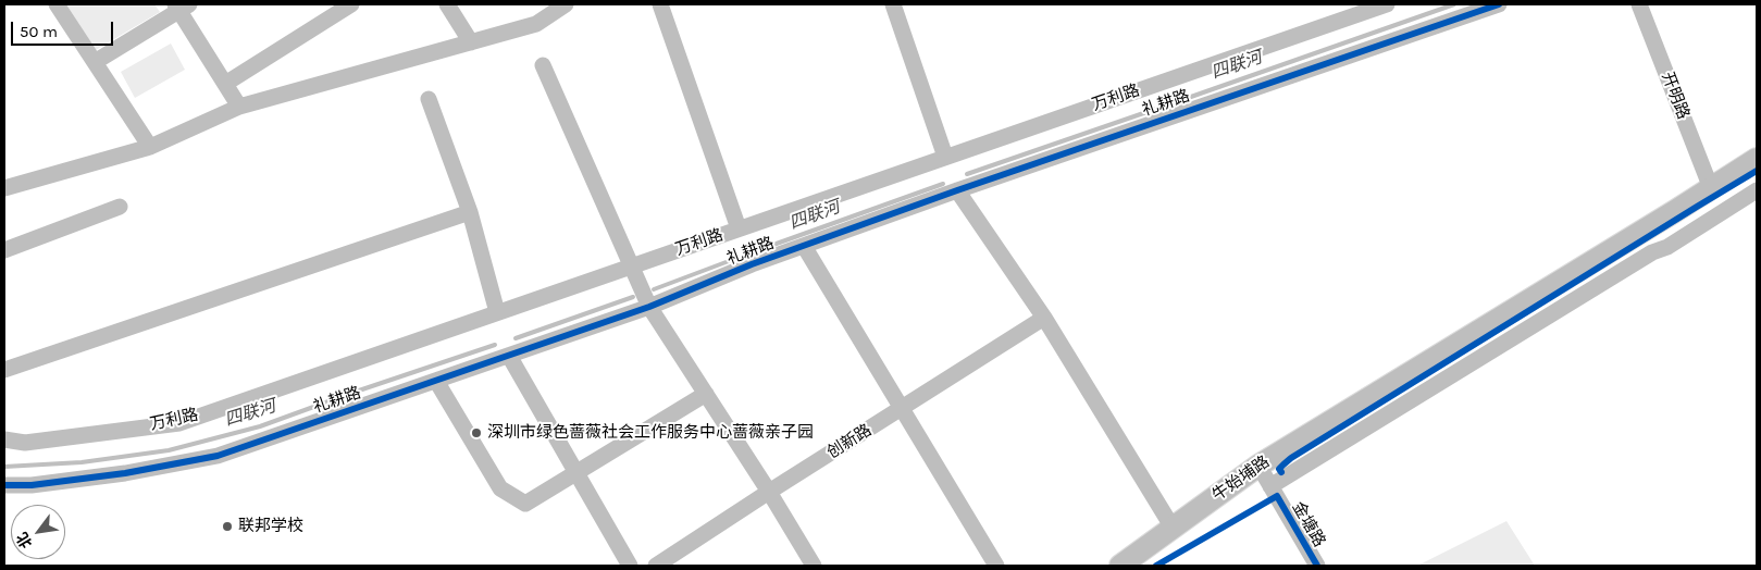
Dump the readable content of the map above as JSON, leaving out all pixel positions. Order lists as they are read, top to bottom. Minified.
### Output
{"streets":{"main road":["牛始埔路"],"street":["开明路","万利路","礼耕路","创新路","金塘路"]},"crossings":[["开明路","牛始埔路"],["牛始埔路","金塘路"]],"water":["四联河"],"places":["深圳市绿色蔷薇社会工作服务中心蔷薇亲子园","联邦学校"],"scale_bar":"50 m","north":"bottom left"}
